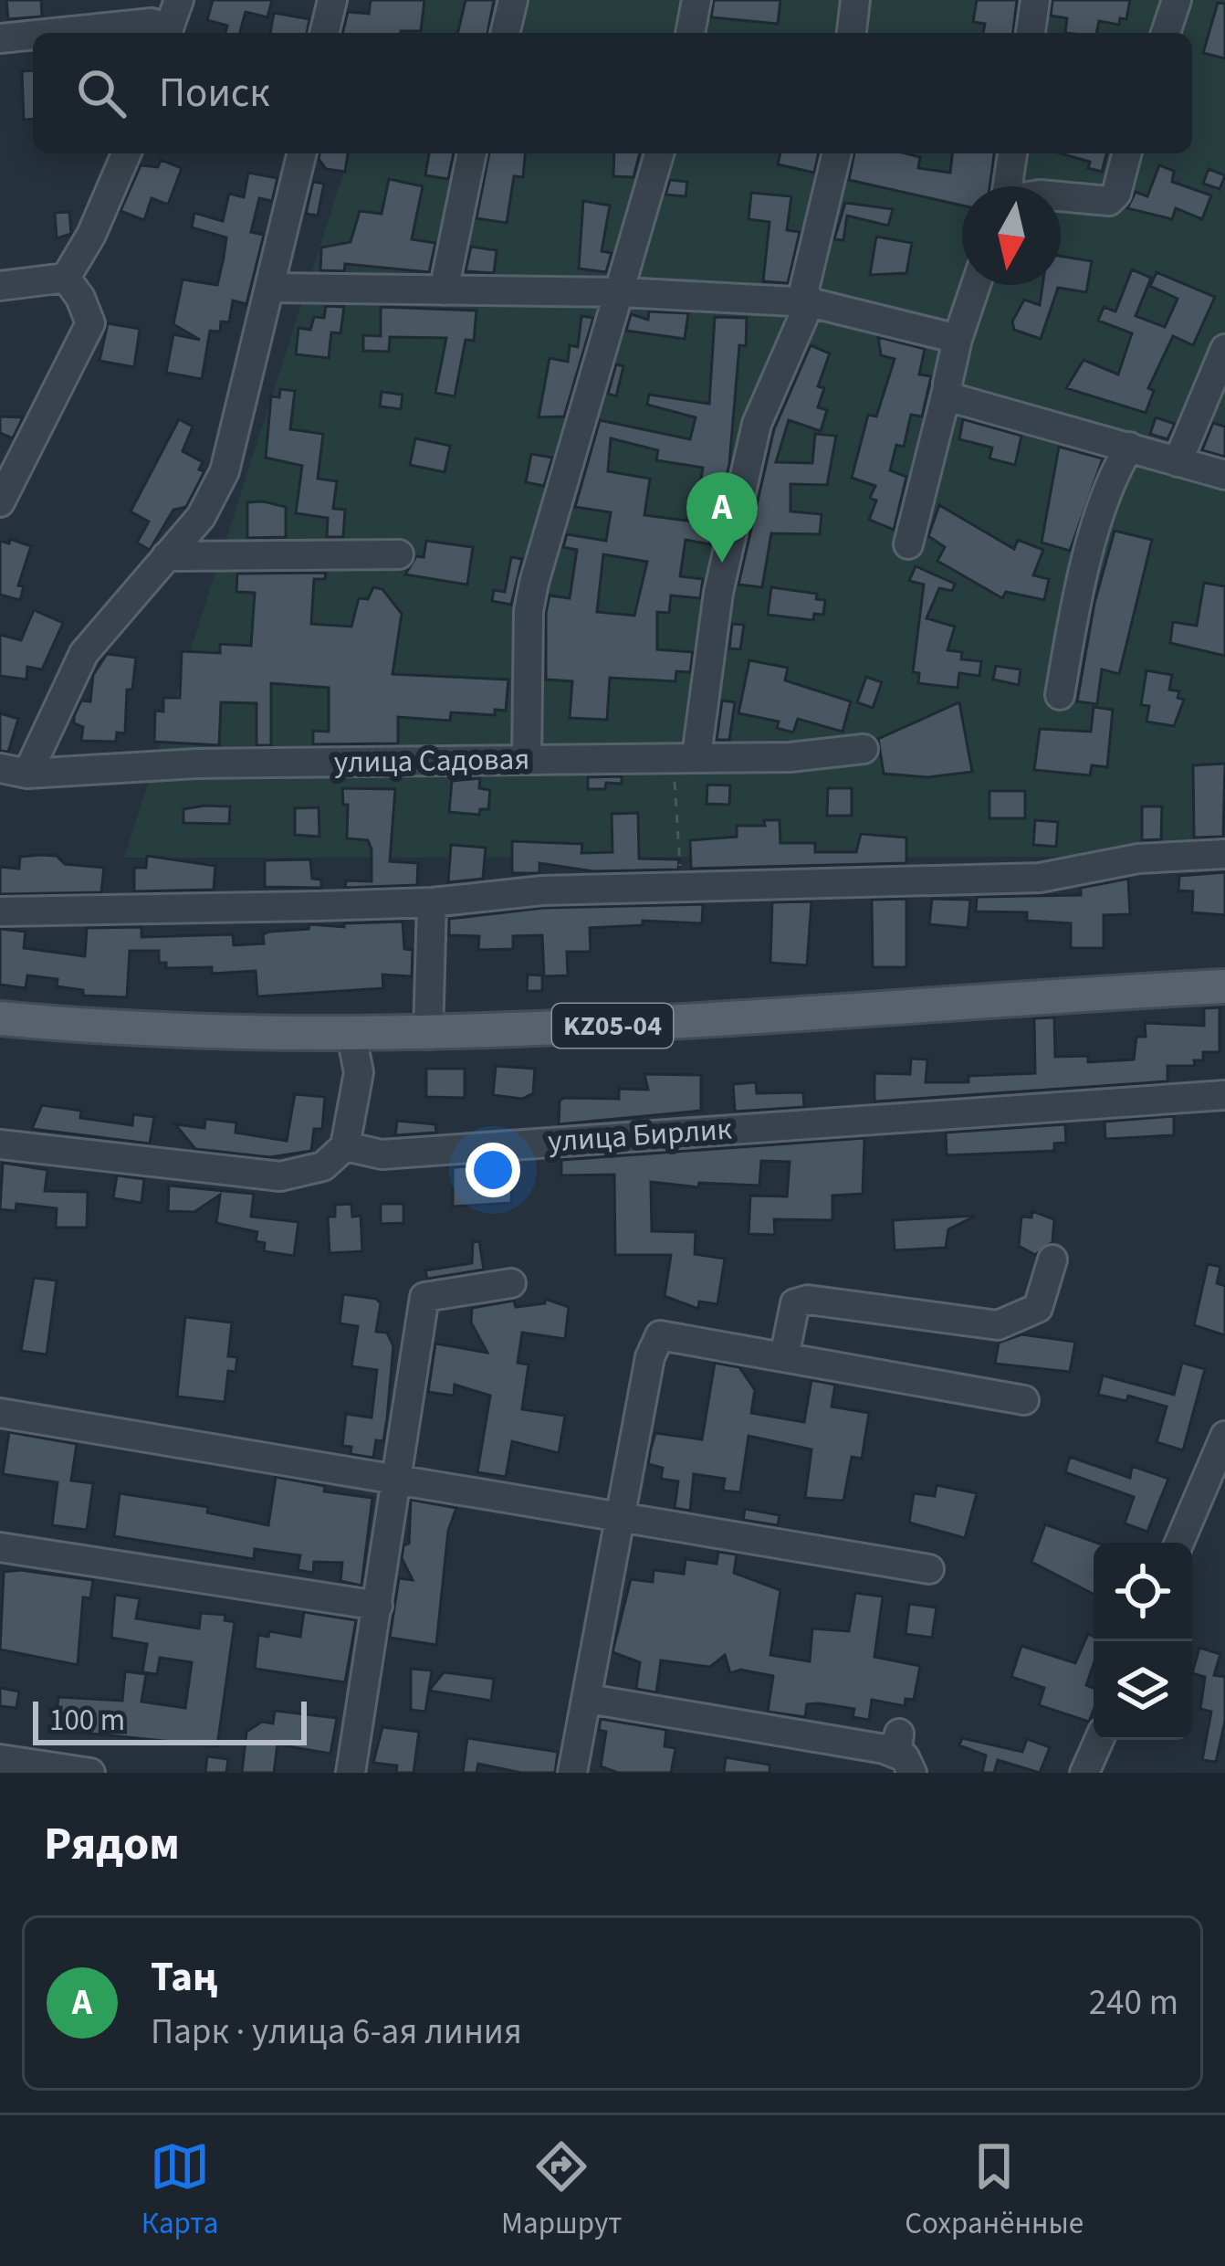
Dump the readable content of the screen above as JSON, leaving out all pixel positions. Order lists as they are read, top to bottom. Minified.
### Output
{"streets":{"main road":["KZ05-04"],"street":["улица Садовая","улица Бирлик"]},"scale_bar":"100 m","north":"bottom","page":{"search":"Поиск","pins":"A","scale":"100 m","heading":"Рядом","list":[{"mark":"A","name":"Таң","note":"Парк · улица 6-ая линия","value":"240 m"}],"nav":["Карта","Маршрут","Сохранённые"]}}
